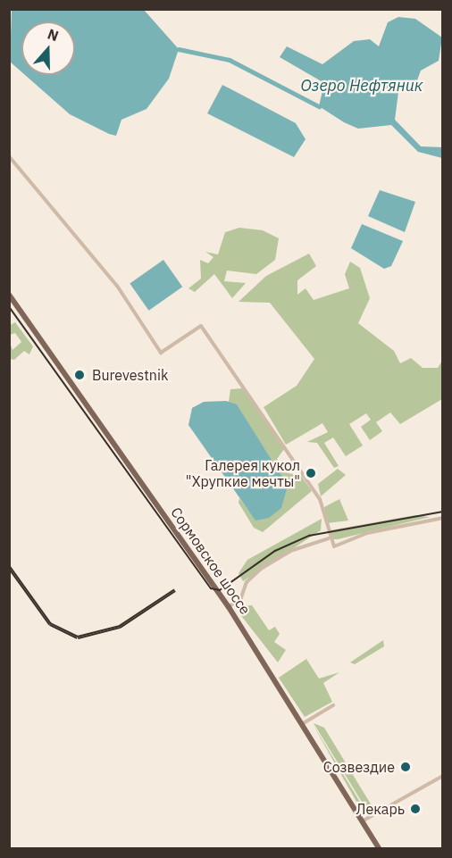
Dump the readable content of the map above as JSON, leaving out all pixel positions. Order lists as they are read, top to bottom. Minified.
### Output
{"streets":{"main road":["Сормовское шоссе"]},"water":["Озеро Нефтяник"],"places":["Burevestnik","Галерея кукол \"Хрупкие мечты\"","Созвездие","Лекарь"],"north":"top"}
